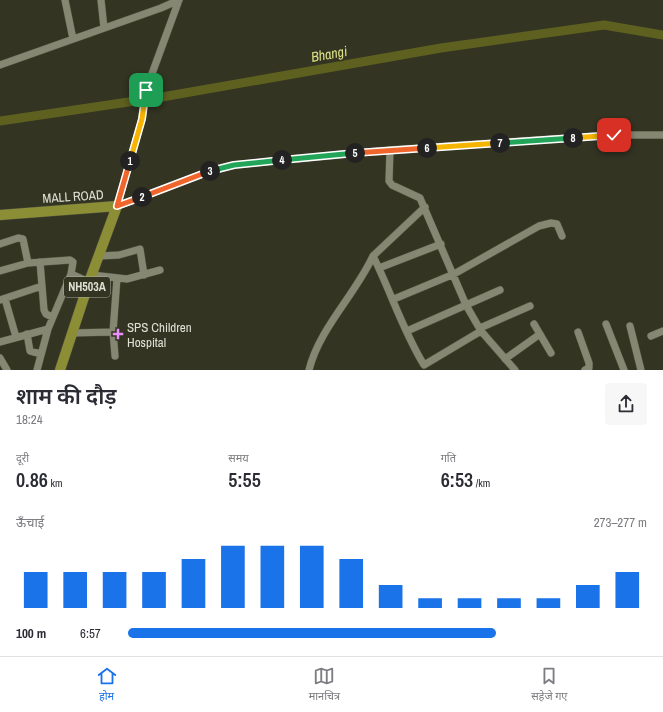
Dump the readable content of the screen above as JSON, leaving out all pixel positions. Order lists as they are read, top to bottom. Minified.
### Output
{"streets":{"highway":["MALL ROAD","NH503A"]},"water":["Bhangi"],"places":{"health":["SPS Children Hospital"]},"page":{"pins":["8","7","6","5","4","1","3","2"],"heading":["शाम की दौड़","18:24"],"stats":[["दूरी","0.86 km"],["समय","5:55"],["गति","6:53 /km"]],"chart":["ऊँचाई","273–277 m"],"list":[{"name":"100 m","note":"6:57"}],"tabs":["होम","मानचित्र","सहेजे गए"]}}
